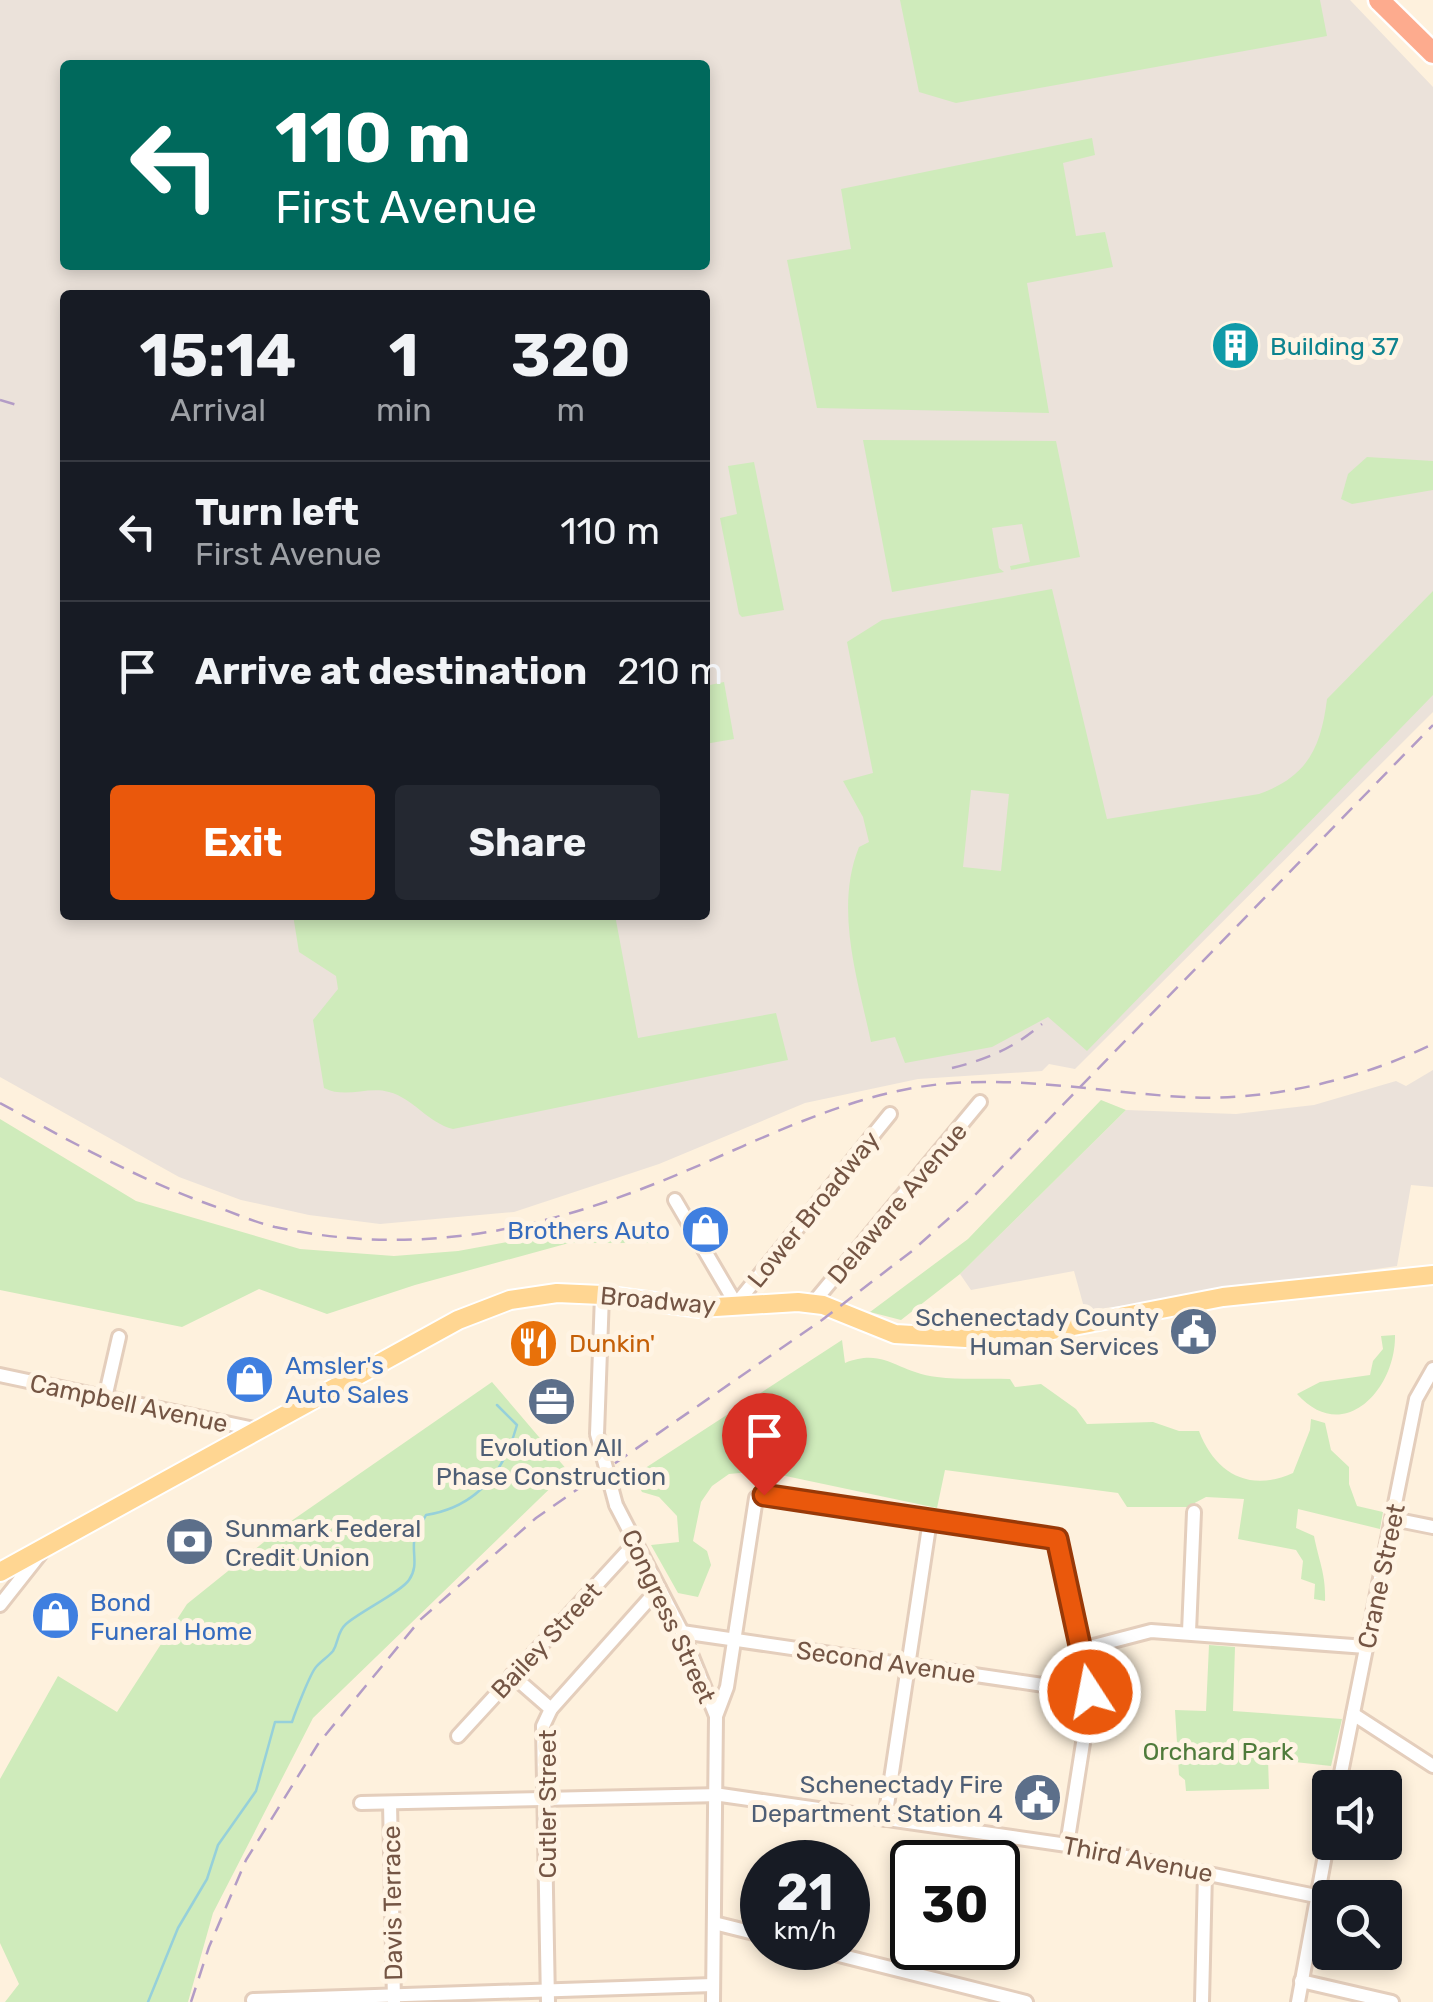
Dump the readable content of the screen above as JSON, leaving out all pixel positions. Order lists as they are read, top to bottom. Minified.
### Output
{"streets":{"main road":["Broadway"],"street":["Delaware Avenue","Lower Broadway","Campbell Avenue","Crane Street","Congress Street","Bailey Street","Second Avenue","Cutler Street","Third Avenue","Davis Terrace"]},"crossings":[["Delaware Avenue","Broadway"],["Lower Broadway","Broadway"],["Broadway","Campbell Avenue"],["Broadway","Congress Street"],["Congress Street","Bailey Street"],["Congress Street","Second Avenue"],["Congress Street","Cutler Street"],["Congress Street","Third Avenue"],["Cutler Street","Third Avenue"],["Third Avenue","Davis Terrace"]],"parks":["Orchard Park"],"places":{"building":["Building 37"],"shop":["Brothers Auto","Amsler's Auto Sales","Bond Funeral Home"],"public building":["Schenectady County Human Services","Schenectady Fire Department Station 4"],"restaurant":["Dunkin'"],"office":["Evolution All Phase Construction"],"bank":["Sunmark Federal Credit Union"]},"page":{"turn":["110 m","First Avenue"],"eta":["15:14","Arrival","1","min","320","m"],"list":[{"name":"Turn left","note":"First Avenue","value":"110 m"},{"name":"Arrive at destination","value":"210 m"}],"buttons":["Exit","Share"],"speed":"21 km/h","limit":"30"}}
